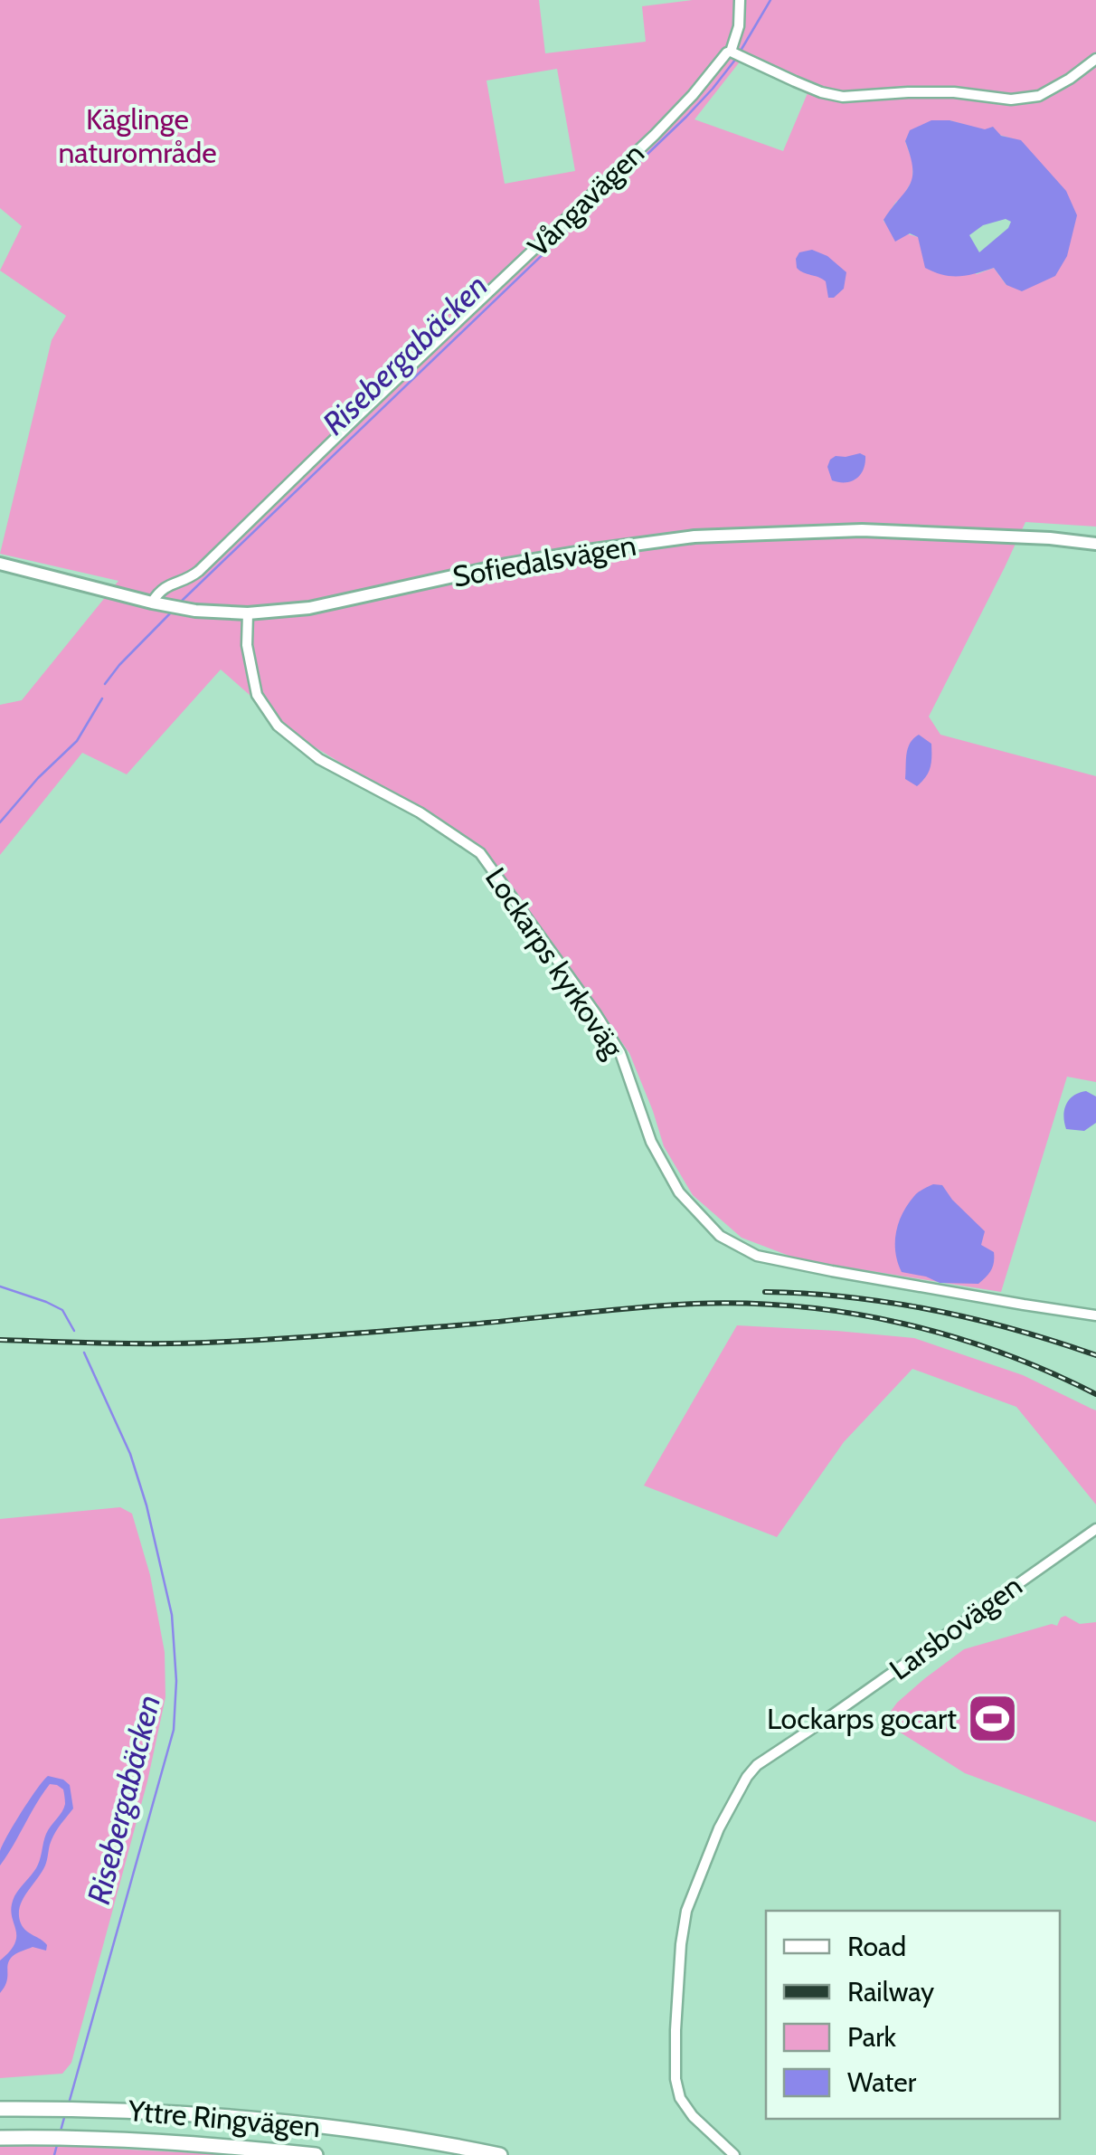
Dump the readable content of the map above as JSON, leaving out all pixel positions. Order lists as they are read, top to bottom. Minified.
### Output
{"streets":{"highway":["Yttre Ringvägen"],"main road":["Sofiedalsvägen"],"street":["Vångavägen","Lockarps kyrkoväg","Larsbovägen"]},"crossings":[["Vångavägen","Sofiedalsvägen"],["Sofiedalsvägen","Lockarps kyrkoväg"]],"water":["Risebergabäcken"],"parks":["Käglinge naturområde"],"places":{"sports":["Lockarps gocart"]},"legend":["Road","Railway","Park","Water"]}
